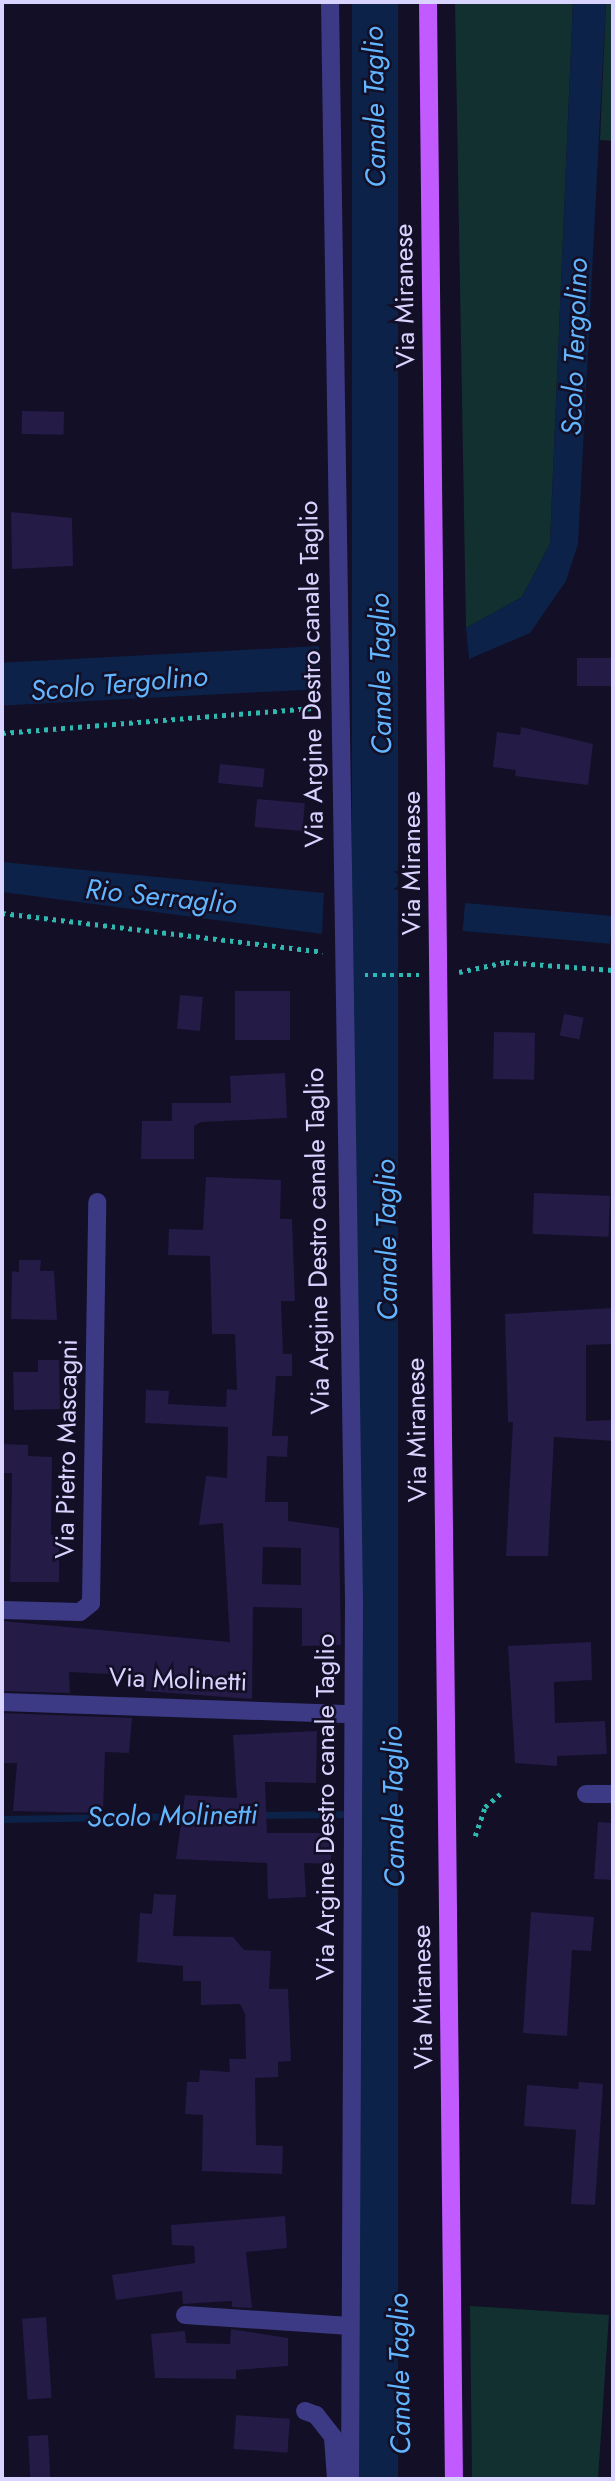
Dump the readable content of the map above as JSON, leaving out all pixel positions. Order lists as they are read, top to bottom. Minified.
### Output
{"streets":{"main road":["Via Miranese"],"street":["Via Argine Destro canale Taglio","Via Pietro Mascagni","Via Molinetti"]},"crossings":[["Via Argine Destro canale Taglio","Via Molinetti"]],"water":["Canale Taglio","Scolo Tergolino","Rio Serraglio","Scolo Molinetti"]}
